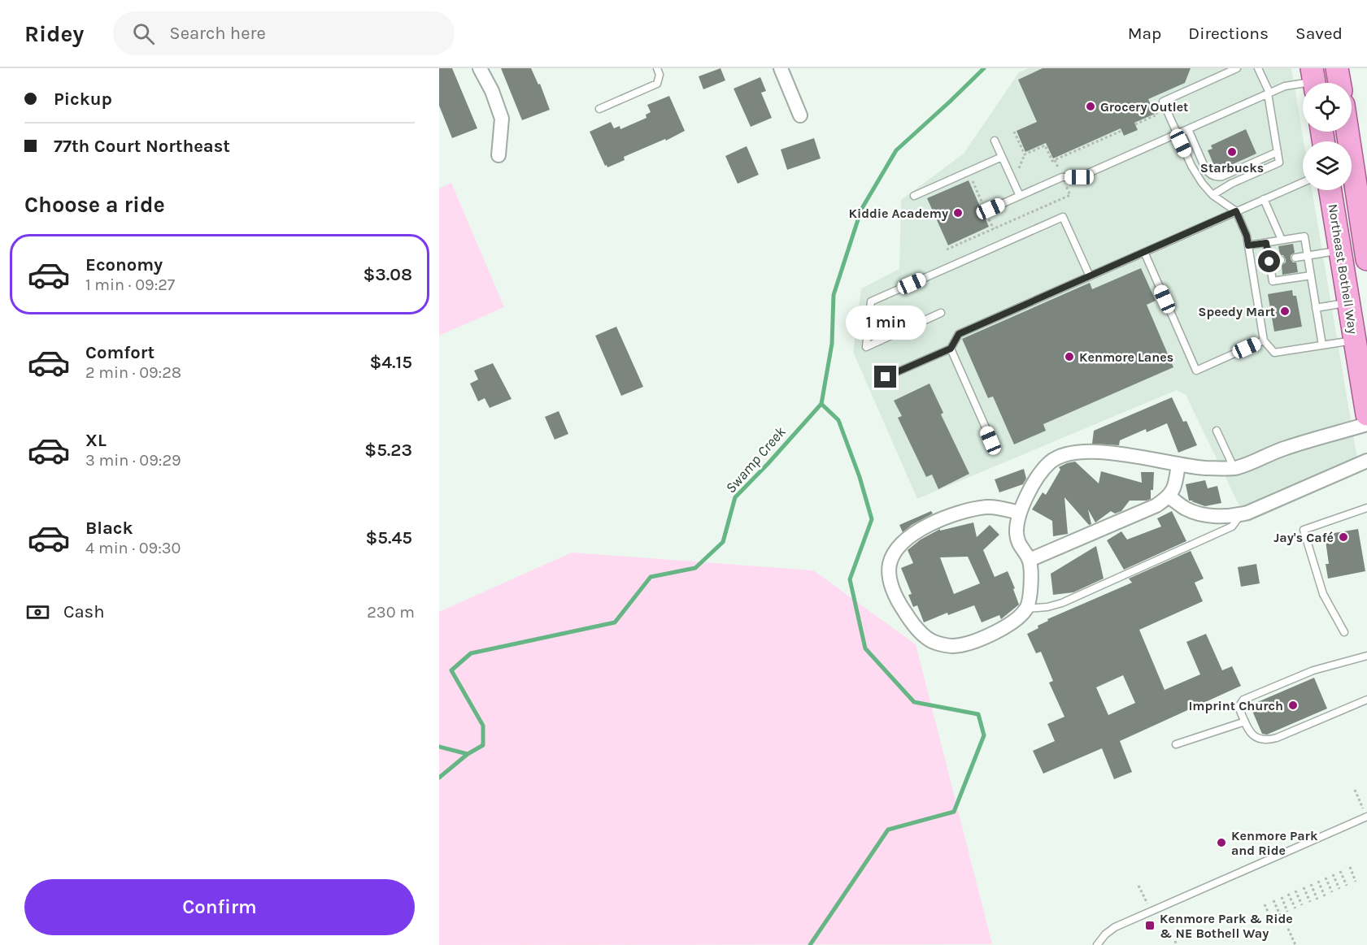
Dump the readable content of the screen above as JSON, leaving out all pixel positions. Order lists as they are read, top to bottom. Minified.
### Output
{"streets":{"main road":["Northeast Bothell Way"]},"water":["Swamp Creek"],"places":{"other":["Grocery Outlet","Starbucks","Kiddie Academy","Speedy Mart","Kenmore Lanes","Jay's Café","Imprint Church","Kenmore Park and Ride"],"transit":["Kenmore Park & Ride & NE Bothell Way"]},"page":{"header":"Ridey","search":"Search here","nav":["Map","Directions","Saved"],"banner":["Pickup","77th Court Northeast"],"heading":"Choose a ride","list":[{"name":"Economy","note":"1 min · 09:27","value":"$3.08"},{"name":"Comfort","note":"2 min · 09:28","value":"$4.15"},{"name":"XL","note":"3 min · 09:29","value":"$5.23"},{"name":"Black","note":"4 min · 09:30","value":"$5.45"}],"bubble":"1 min","pay":["Cash","230 m"],"buttons":"Confirm"}}
